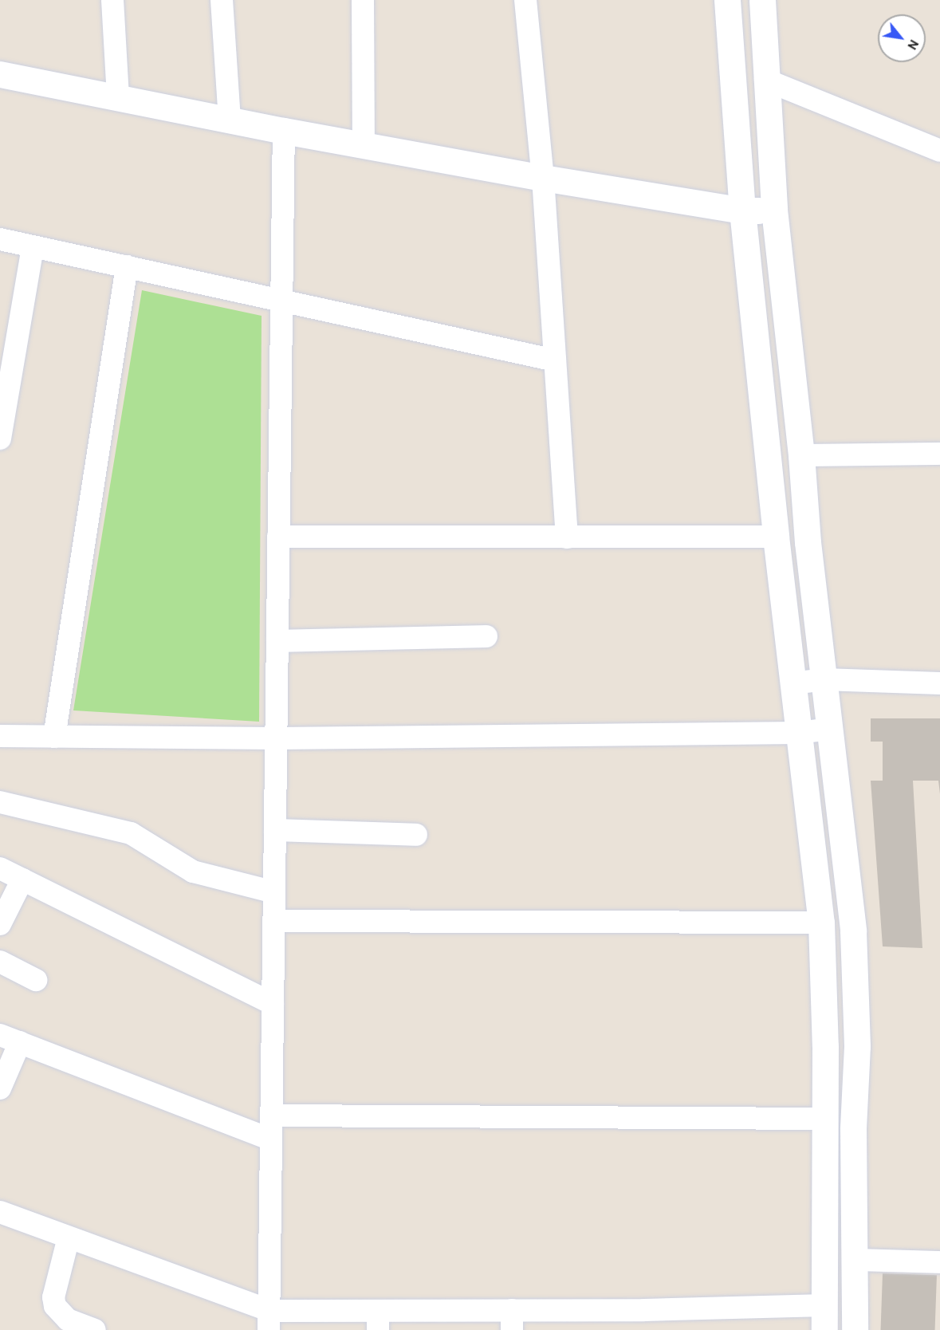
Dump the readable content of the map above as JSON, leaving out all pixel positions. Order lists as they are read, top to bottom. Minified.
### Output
{"north":"bottom right"}
